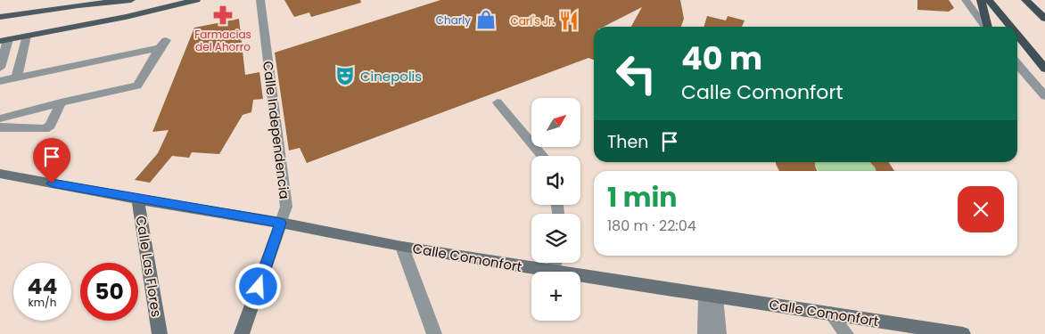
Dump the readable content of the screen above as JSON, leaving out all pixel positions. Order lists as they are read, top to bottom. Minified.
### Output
{"streets":{"main road":["Calle Independencia","Calle Comonfort","Calle Las Flores"]},"crossings":[["Calle Independencia","Calle Comonfort"],["Calle Comonfort","Calle Las Flores"]],"places":{"pharmacy":["Farmacias del Ahorro"],"shop":["Charly"],"restaurant":["Carl's Jr."],"theatre":["Cinepolis"]},"north":"top right","page":{"turn":["40 m","Calle Comonfort"],"map_buttons":"+","then":"Then","heading":["1 min","180 m · 22:04"],"speed":"44 km/h","limit":"50"}}
